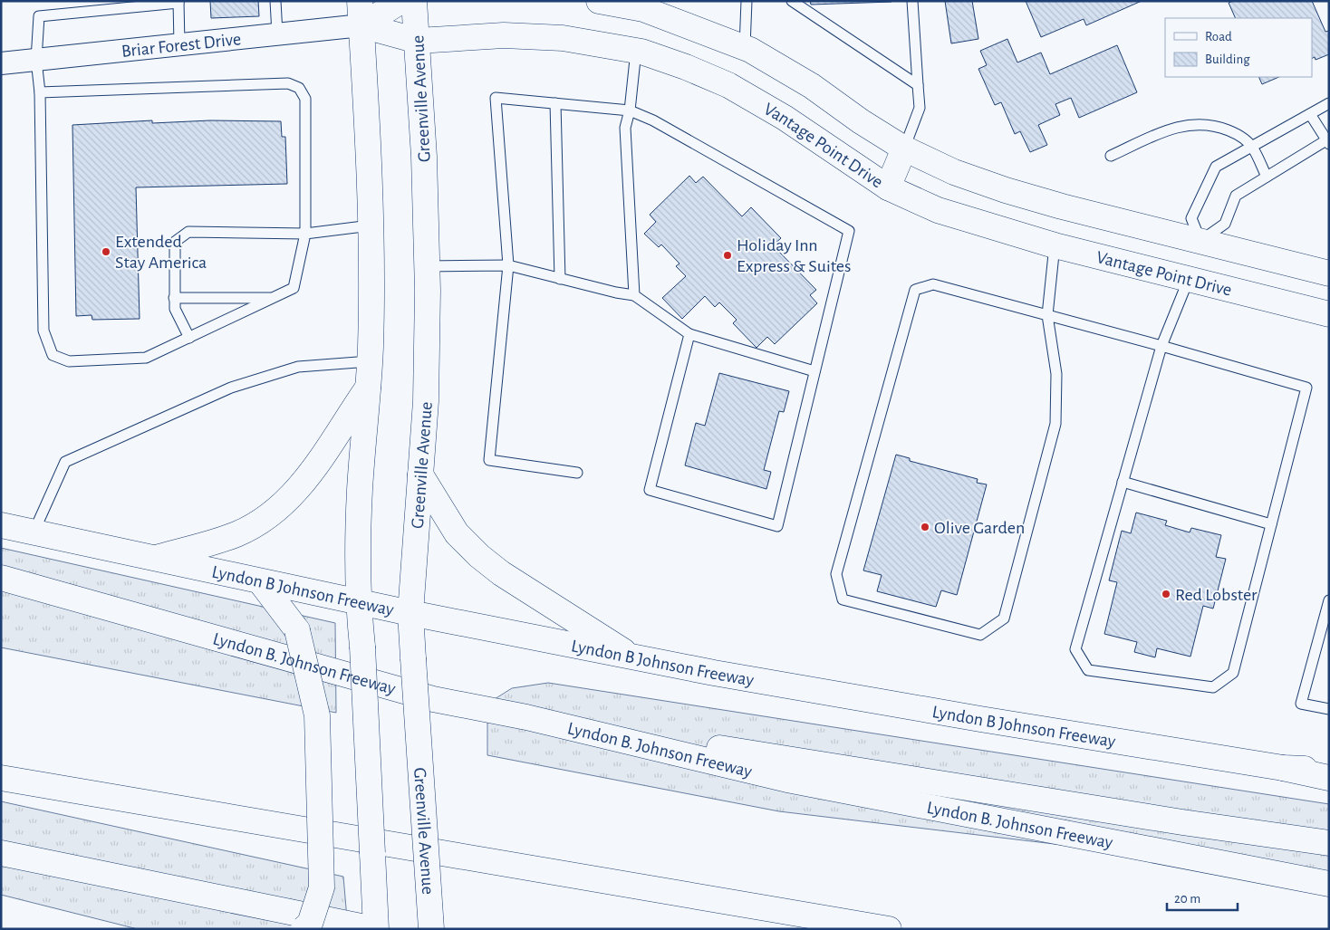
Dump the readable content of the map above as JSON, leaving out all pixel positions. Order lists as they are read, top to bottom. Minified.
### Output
{"streets":{"main road":["Greenville Avenue","Vantage Point Drive","Lyndon B Johnson Freeway","Lyndon B. Johnson Freeway"],"street":["Briar Forest Drive"]},"crossings":[["Briar Forest Drive","Vantage Point Drive"],["Greenville Avenue","Vantage Point Drive"],["Greenville Avenue","Lyndon B Johnson Freeway"]],"places":["Extended Stay America","Holiday Inn Express & Suites","Olive Garden","Red Lobster"],"legend":["Road","Building"],"scale_bar":"20 m"}
